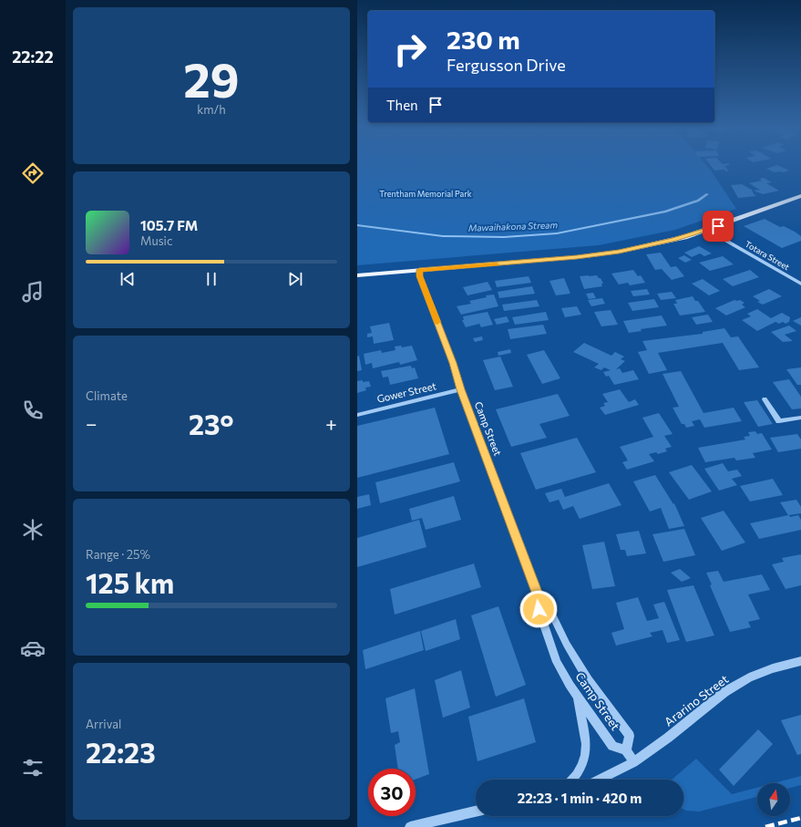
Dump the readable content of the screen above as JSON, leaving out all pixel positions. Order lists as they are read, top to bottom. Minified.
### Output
{"streets":{"street":["Totara Street","Gower Street","Camp Street","Ararino Street"]},"crossings":[["Gower Street","Camp Street"]],"water":["Mawaihakona Stream"],"parks":["Trentham Memorial Park"],"north":"top","page":{"tabs":"22:22","tile":[["29","km/h"],"Climate",["Range · 25%","125 km"],["Arrival","22:23"]],"turn":["230 m","Fergusson Drive"],"then":"Then","song":["105.7 FM","Music"],"heat":["−","23°","+"],"limit":"30","trip":"22:23 · 1 min · 420 m"}}
